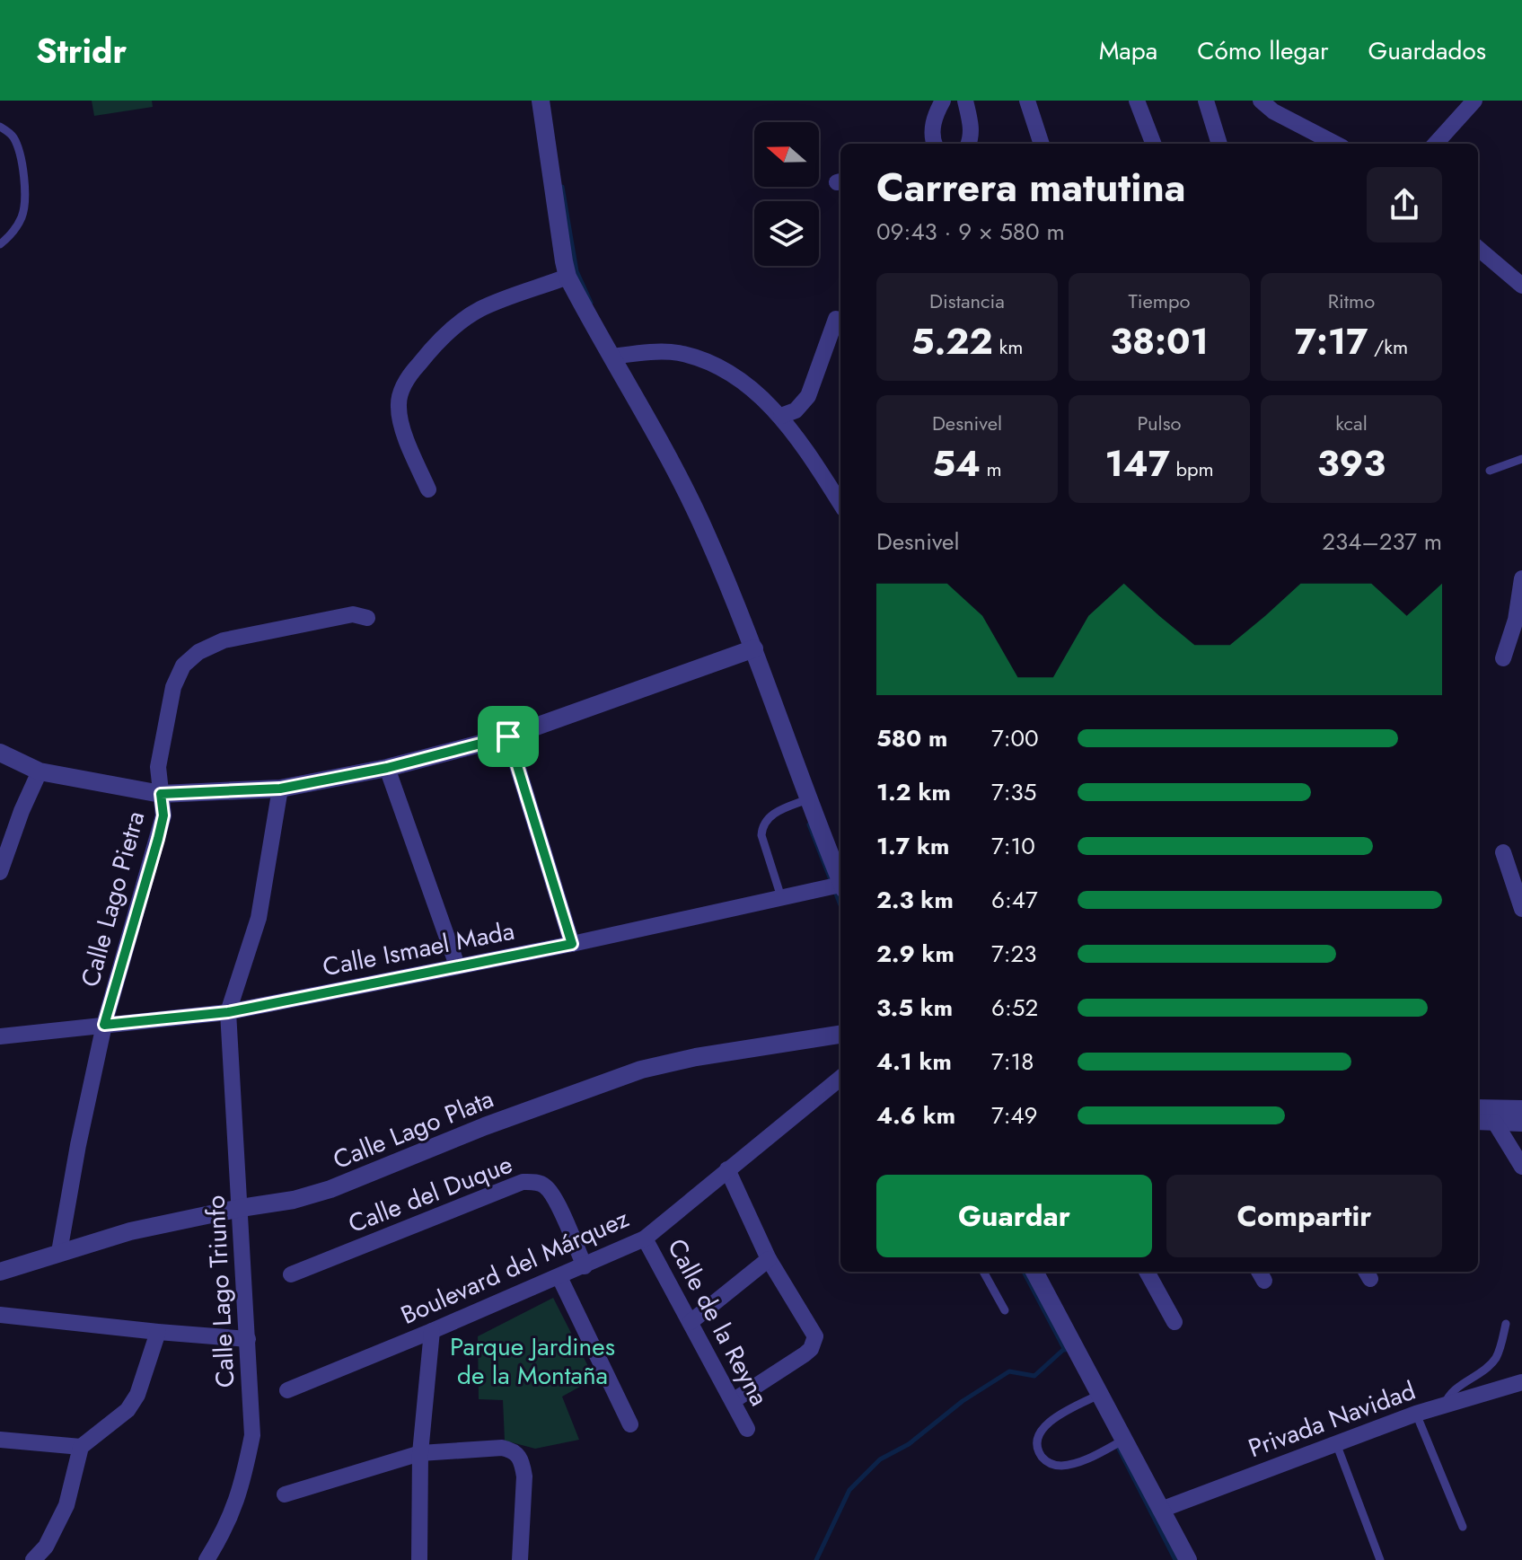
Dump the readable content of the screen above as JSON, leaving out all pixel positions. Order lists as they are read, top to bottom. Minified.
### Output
{"streets":{"street":["Calle Lago Pietra","Calle Ismael Mada","Calle Lago Plata","Calle del Duque","Boulevard del Márquez","Calle Lago Triunfo","Calle de la Reyna","Privada Navidad"]},"crossings":[["Calle Lago Pietra","Calle Ismael Mada"],["Calle Lago Pietra","Calle Lago Plata"],["Calle Ismael Mada","Calle Lago Triunfo"],["Calle Lago Plata","Calle Lago Triunfo"],["Calle del Duque","Boulevard del Márquez"],["Boulevard del Márquez","Calle de la Reyna"]],"parks":["Parque Jardines de la Montaña"],"north":"left","page":{"header":"Stridr","nav":["Mapa","Cómo llegar","Guardados"],"heading":["Carrera matutina","09:43 · 9 × 580 m"],"stats":[["Distancia","5.22 km"],["Tiempo","38:01"],["Ritmo","7:17 /km"],["Desnivel","54 m"],["Pulso","147 bpm"],["kcal","393"]],"chart":["Desnivel","234–237 m"],"list":[{"name":"580 m","note":"7:00"},{"name":"1.2 km","note":"7:35"},{"name":"1.7 km","note":"7:10"},{"name":"2.3 km","note":"6:47"},{"name":"2.9 km","note":"7:23"},{"name":"3.5 km","note":"6:52"},{"name":"4.1 km","note":"7:18"},{"name":"4.6 km","note":"7:49"}],"buttons":["Guardar","Compartir"]}}
